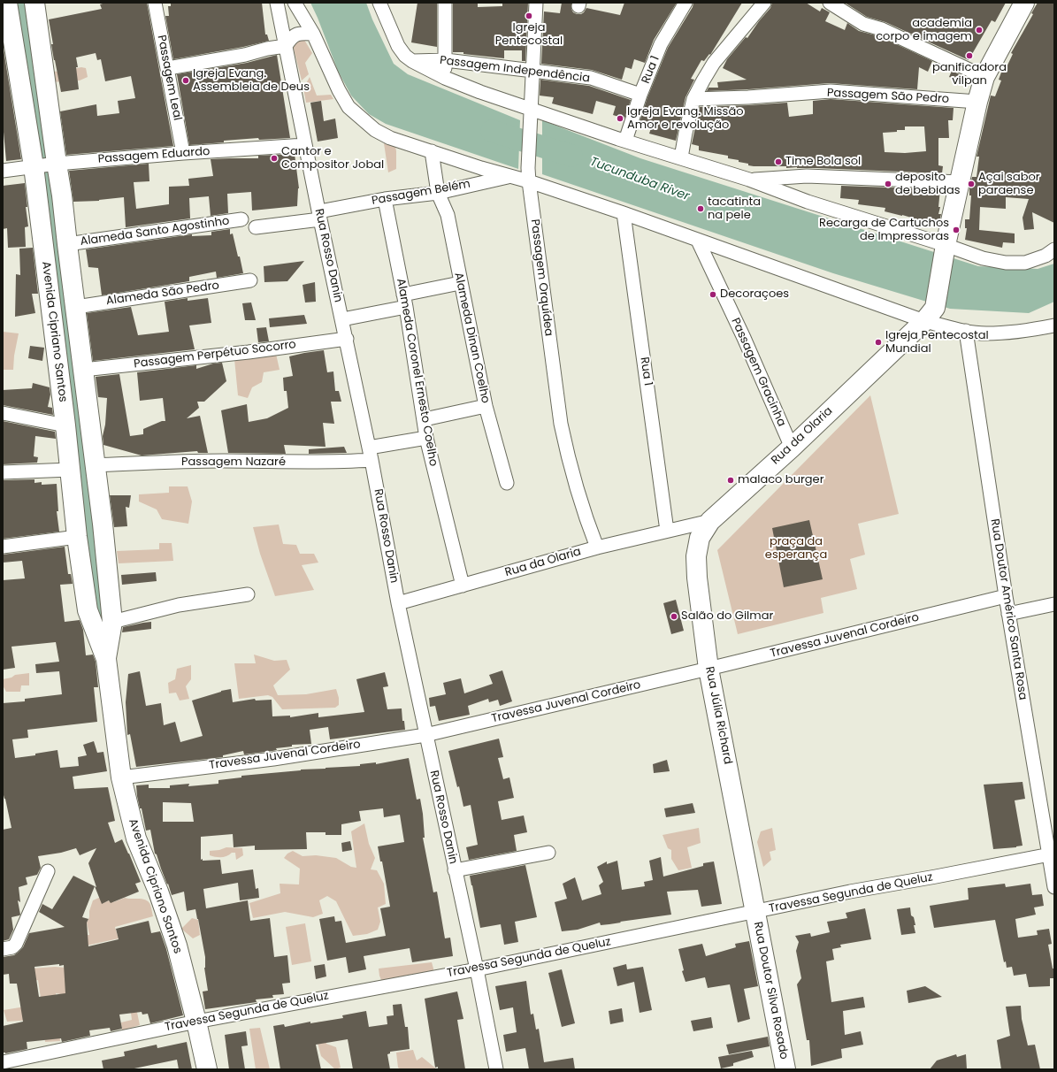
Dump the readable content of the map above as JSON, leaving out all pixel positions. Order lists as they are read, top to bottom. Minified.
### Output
{"streets":{"street":["Passagem Independência","Rua 1","Passagem Leal","Passagem São Pedro","Passagem Eduardo","Passagem Belém","Alameda Santo Agostinho","Rua Rosso Danin","Passagem Orquídea","Alameda São Pedro","Avenida Cipriano Santos","Alameda Dinan Coelho","Passagem Perpétuo Socorro","Alameda Coronel Ernesto Coelho","Passagem Gracinha","Rua da Olaria","Passagem Nazaré","Rua Doutor Américo Santa Rosa","Travessa Juvenal Cordeiro","Rua Júlia Richard","Travessa Segunda de Queluz","Rua Doutor Silva Rosado"]},"crossings":[["Passagem Independência","Rua 1"],["Passagem Independência","Passagem Orquídea"],["Rua 1","Passagem Belém"],["Rua 1","Rua da Olaria"],["Passagem Leal","Passagem Eduardo"],["Passagem Eduardo","Rua Rosso Danin"],["Passagem Eduardo","Avenida Cipriano Santos"],["Passagem Belém","Rua Rosso Danin"],["Passagem Belém","Passagem Orquídea"],["Passagem Belém","Alameda Dinan Coelho"],["Passagem Belém","Alameda Coronel Ernesto Coelho"],["Passagem Belém","Passagem Gracinha"],["Passagem Belém","Rua da Olaria"],["Alameda Santo Agostinho","Avenida Cipriano Santos"],["Rua Rosso Danin","Passagem Perpétuo Socorro"],["Rua Rosso Danin","Rua da Olaria"],["Rua Rosso Danin","Passagem Nazaré"],["Rua Rosso Danin","Travessa Juvenal Cordeiro"],["Rua Rosso Danin","Travessa Segunda de Queluz"],["Passagem Orquídea","Rua da Olaria"],["Alameda São Pedro","Avenida Cipriano Santos"],["Avenida Cipriano Santos","Passagem Perpétuo Socorro"],["Avenida Cipriano Santos","Passagem Nazaré"],["Avenida Cipriano Santos","Travessa Juvenal Cordeiro"],["Avenida Cipriano Santos","Travessa Segunda de Queluz"],["Alameda Coronel Ernesto Coelho","Rua da Olaria"],["Alameda Coronel Ernesto Coelho","Passagem Nazaré"],["Passagem Gracinha","Rua da Olaria"],["Rua da Olaria","Rua Júlia Richard"],["Rua Doutor Américo Santa Rosa","Travessa Juvenal Cordeiro"],["Rua Doutor Américo Santa Rosa","Travessa Segunda de Queluz"],["Travessa Juvenal Cordeiro","Rua Júlia Richard"],["Rua Júlia Richard","Travessa Segunda de Queluz"],["Rua Júlia Richard","Rua Doutor Silva Rosado"],["Travessa Segunda de Queluz","Rua Doutor Silva Rosado"]],"water":["Tucunduba River"],"parks":["praça da esperança"],"places":["Igreja Pentecostal","academia corpo e imagem","panificadora vilpan","Igreja Evang. Assembleia de Deus","Igreja Evang. Missão Amor e revolução","Cantor e Compositor Jobal","Time Bola sol","deposito de bebidas","Açai sabor paraense","tacatinta na pele","Recarga de Cartuchos de Impressoras","Decoraçoes","Igreja Pentecostal Mundial","malaco burger","Salão do Gilmar"]}
